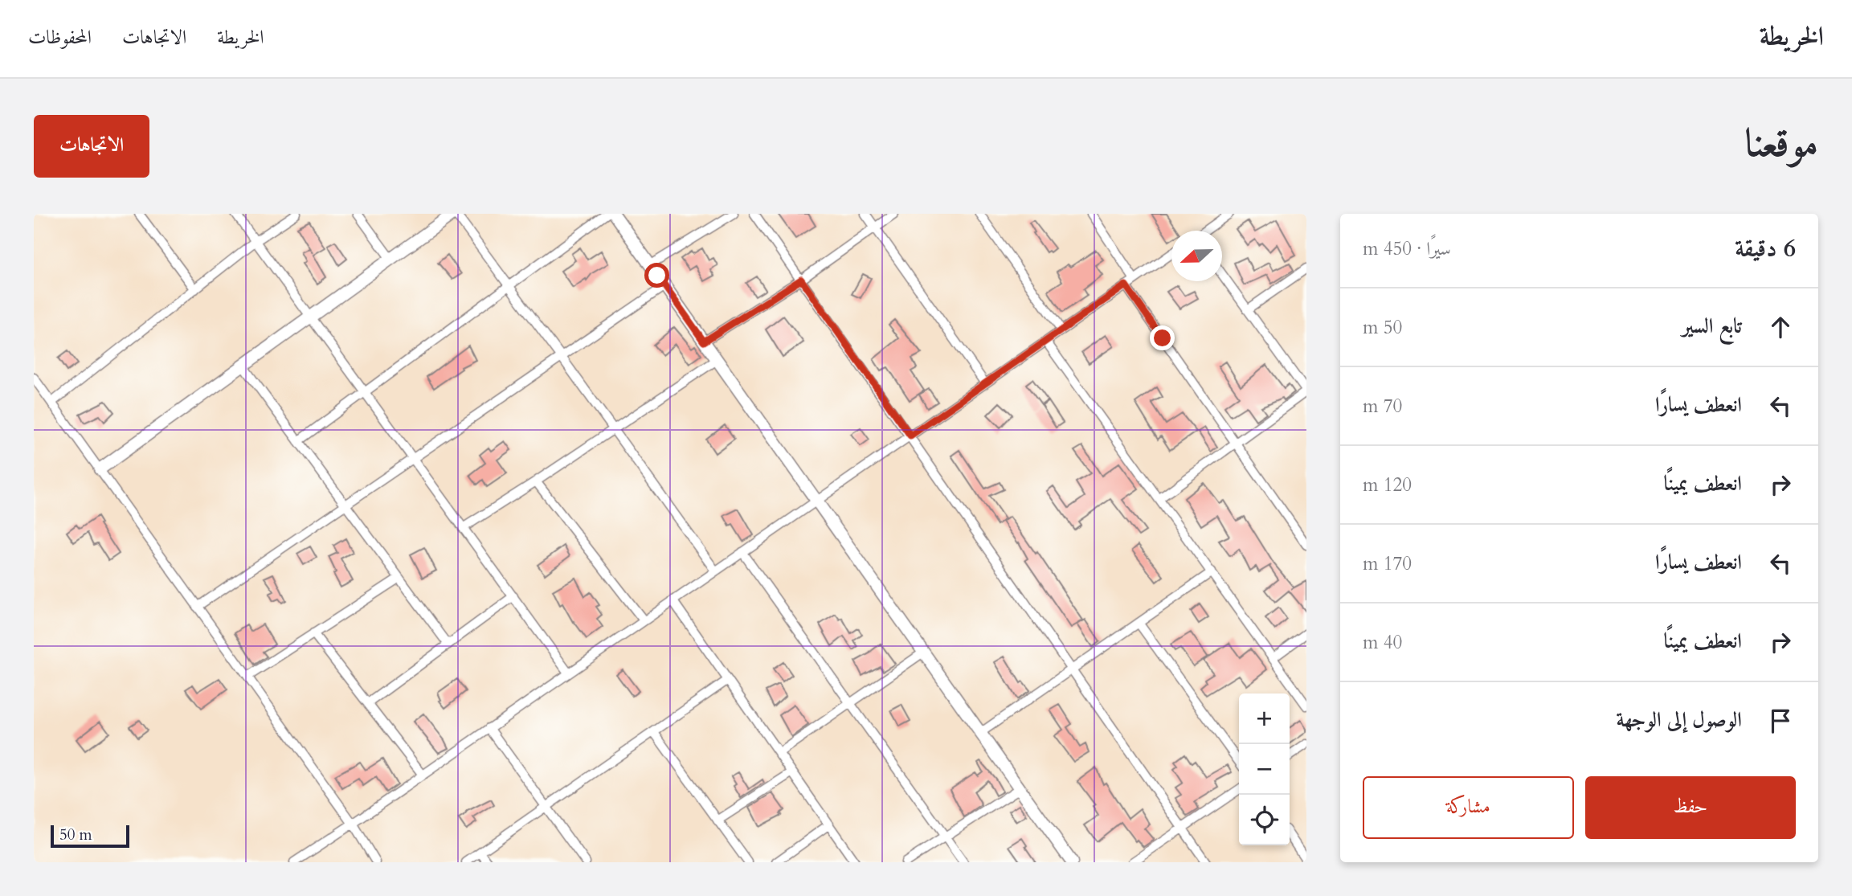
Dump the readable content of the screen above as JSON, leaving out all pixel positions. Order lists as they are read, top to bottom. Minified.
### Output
{"scale_bar":"50 m","north":"left","page":{"header":"الخريطة","nav":["الخريطة","الاتجاهات","المحفوظات"],"title":"موقعنا","buttons":["الاتجاهات",["حفظ","مشاركة"]],"heading":["6 دقيقة","سيرًا · 450 m"],"list":[["تابع السير","50 m"],["انعطف يسارًا","70 m"],["انعطف يمينًا","120 m"],["انعطف يسارًا","170 m"],["انعطف يمينًا","40 m"],"الوصول إلى الوجهة"],"map_buttons":["+","−"],"scale":"50 m"}}
